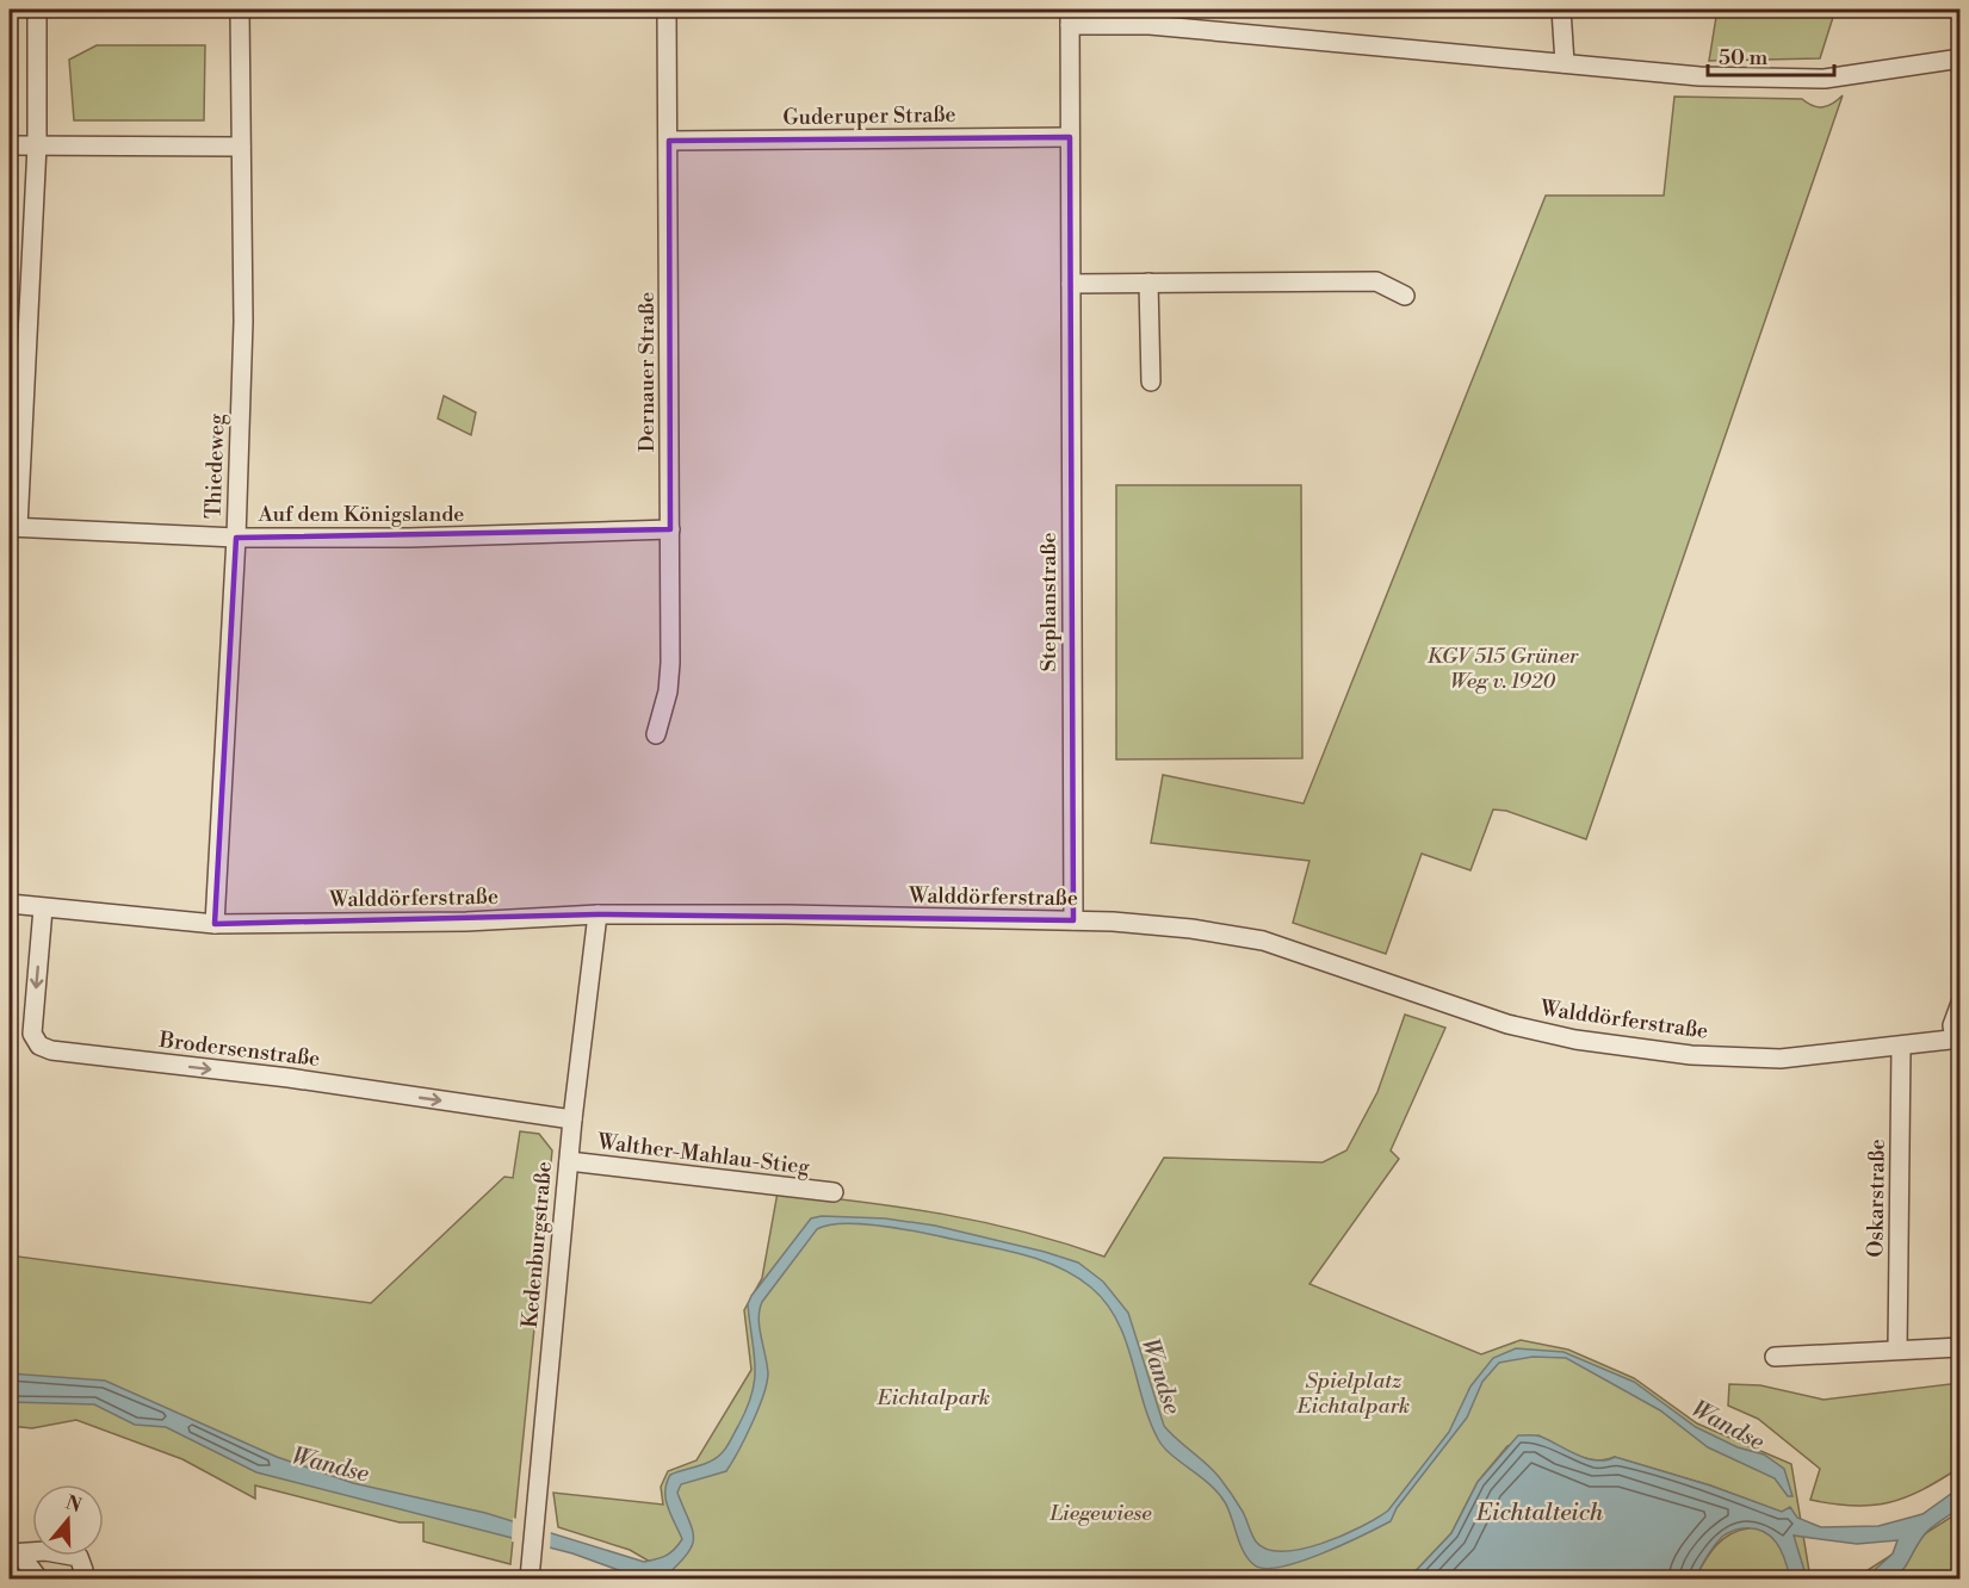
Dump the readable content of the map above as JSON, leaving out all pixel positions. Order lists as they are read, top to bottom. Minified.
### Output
{"streets":{"street":["Guderuper Straße","Dernauer Straße","Thiedeweg","Auf dem Königslande","Stephanstraße","Walddörferstraße","Brodersenstraße","Walther-Mahlau-Stieg","Oskarstraße","Kedenburgstraße"]},"crossings":[["Guderuper Straße","Dernauer Straße"],["Guderuper Straße","Stephanstraße"],["Dernauer Straße","Auf dem Königslande"],["Thiedeweg","Auf dem Königslande"],["Thiedeweg","Walddörferstraße"],["Stephanstraße","Walddörferstraße"],["Walddörferstraße","Brodersenstraße"],["Walddörferstraße","Oskarstraße"],["Walddörferstraße","Kedenburgstraße"],["Brodersenstraße","Kedenburgstraße"],["Walther-Mahlau-Stieg","Kedenburgstraße"]],"one_way":["Brodersenstraße"],"water":["Wandse","Eichtalteich"],"parks":["KGV 515 Grüner Weg v. 1920","Spielplatz Eichtalpark","Eichtalpark","Liegewiese"],"scale_bar":"50 m","north":"top"}
